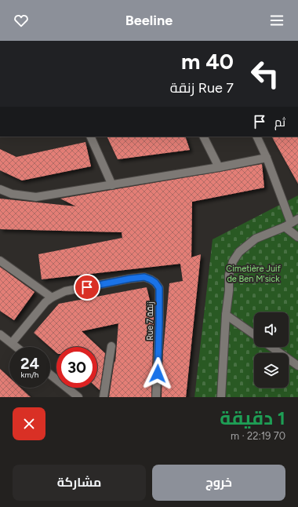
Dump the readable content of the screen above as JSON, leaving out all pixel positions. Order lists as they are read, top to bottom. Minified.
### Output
{"streets":{"street":["Rue 7 زنقة"]},"parks":["Cimetière Juif de Ben M'sick"],"page":{"header":"Beeline","turn":["40 m","Rue 7 زنقة"],"then":"ثم","speed":"24 km/h","limit":"30","heading":["1 دقيقة","70 m · 22:19"],"buttons":["خروج","مشاركة"]}}
